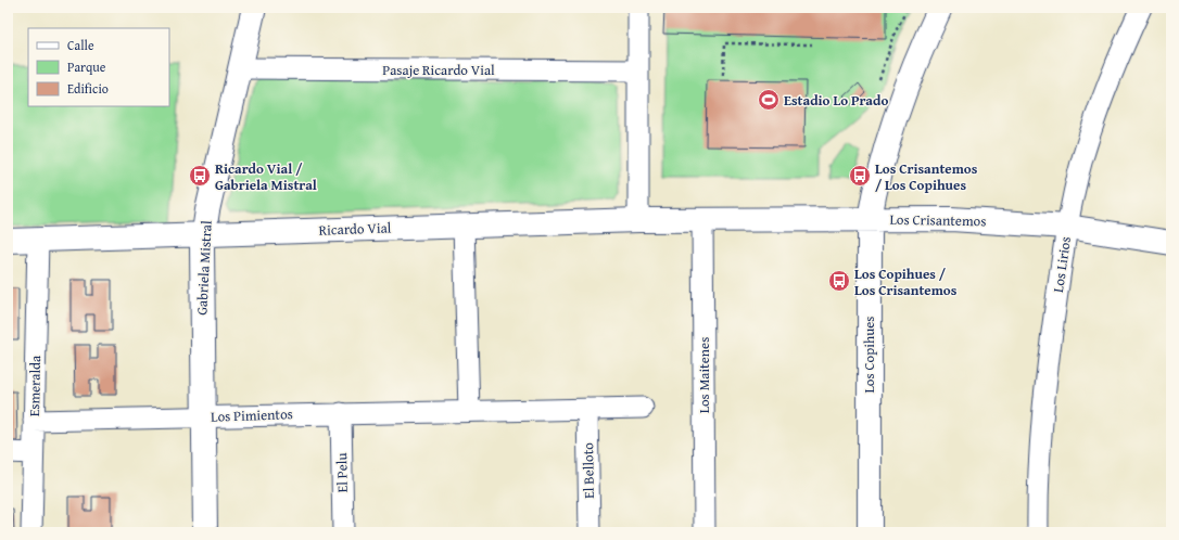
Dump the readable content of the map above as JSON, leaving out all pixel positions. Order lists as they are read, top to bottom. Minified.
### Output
{"streets":{"street":["Pasaje Ricardo Vial","Los Crisantemos","Ricardo Vial","Los Lirios","Gabriela Mistral","Los Copihues","Los Maitenes","Esmeralda","Los Pimientos","El Belloto","El Pelu"]},"crossings":[["Pasaje Ricardo Vial","Gabriela Mistral"],["Los Crisantemos","Ricardo Vial"],["Los Crisantemos","Los Lirios"],["Los Crisantemos","Los Copihues"],["Los Crisantemos","Los Maitenes"],["Ricardo Vial","Gabriela Mistral"],["Ricardo Vial","Los Maitenes"],["Ricardo Vial","Esmeralda"],["Gabriela Mistral","Los Pimientos"],["Esmeralda","Los Pimientos"],["Los Pimientos","El Belloto"],["Los Pimientos","El Pelu"]],"places":{"sports":["Estadio Lo Prado"],"bus stop":["Ricardo Vial / Gabriela Mistral","Los Crisantemos / Los Copihues","Los Copihues / Los Crisantemos"]},"legend":["Calle","Parque","Edificio"]}
